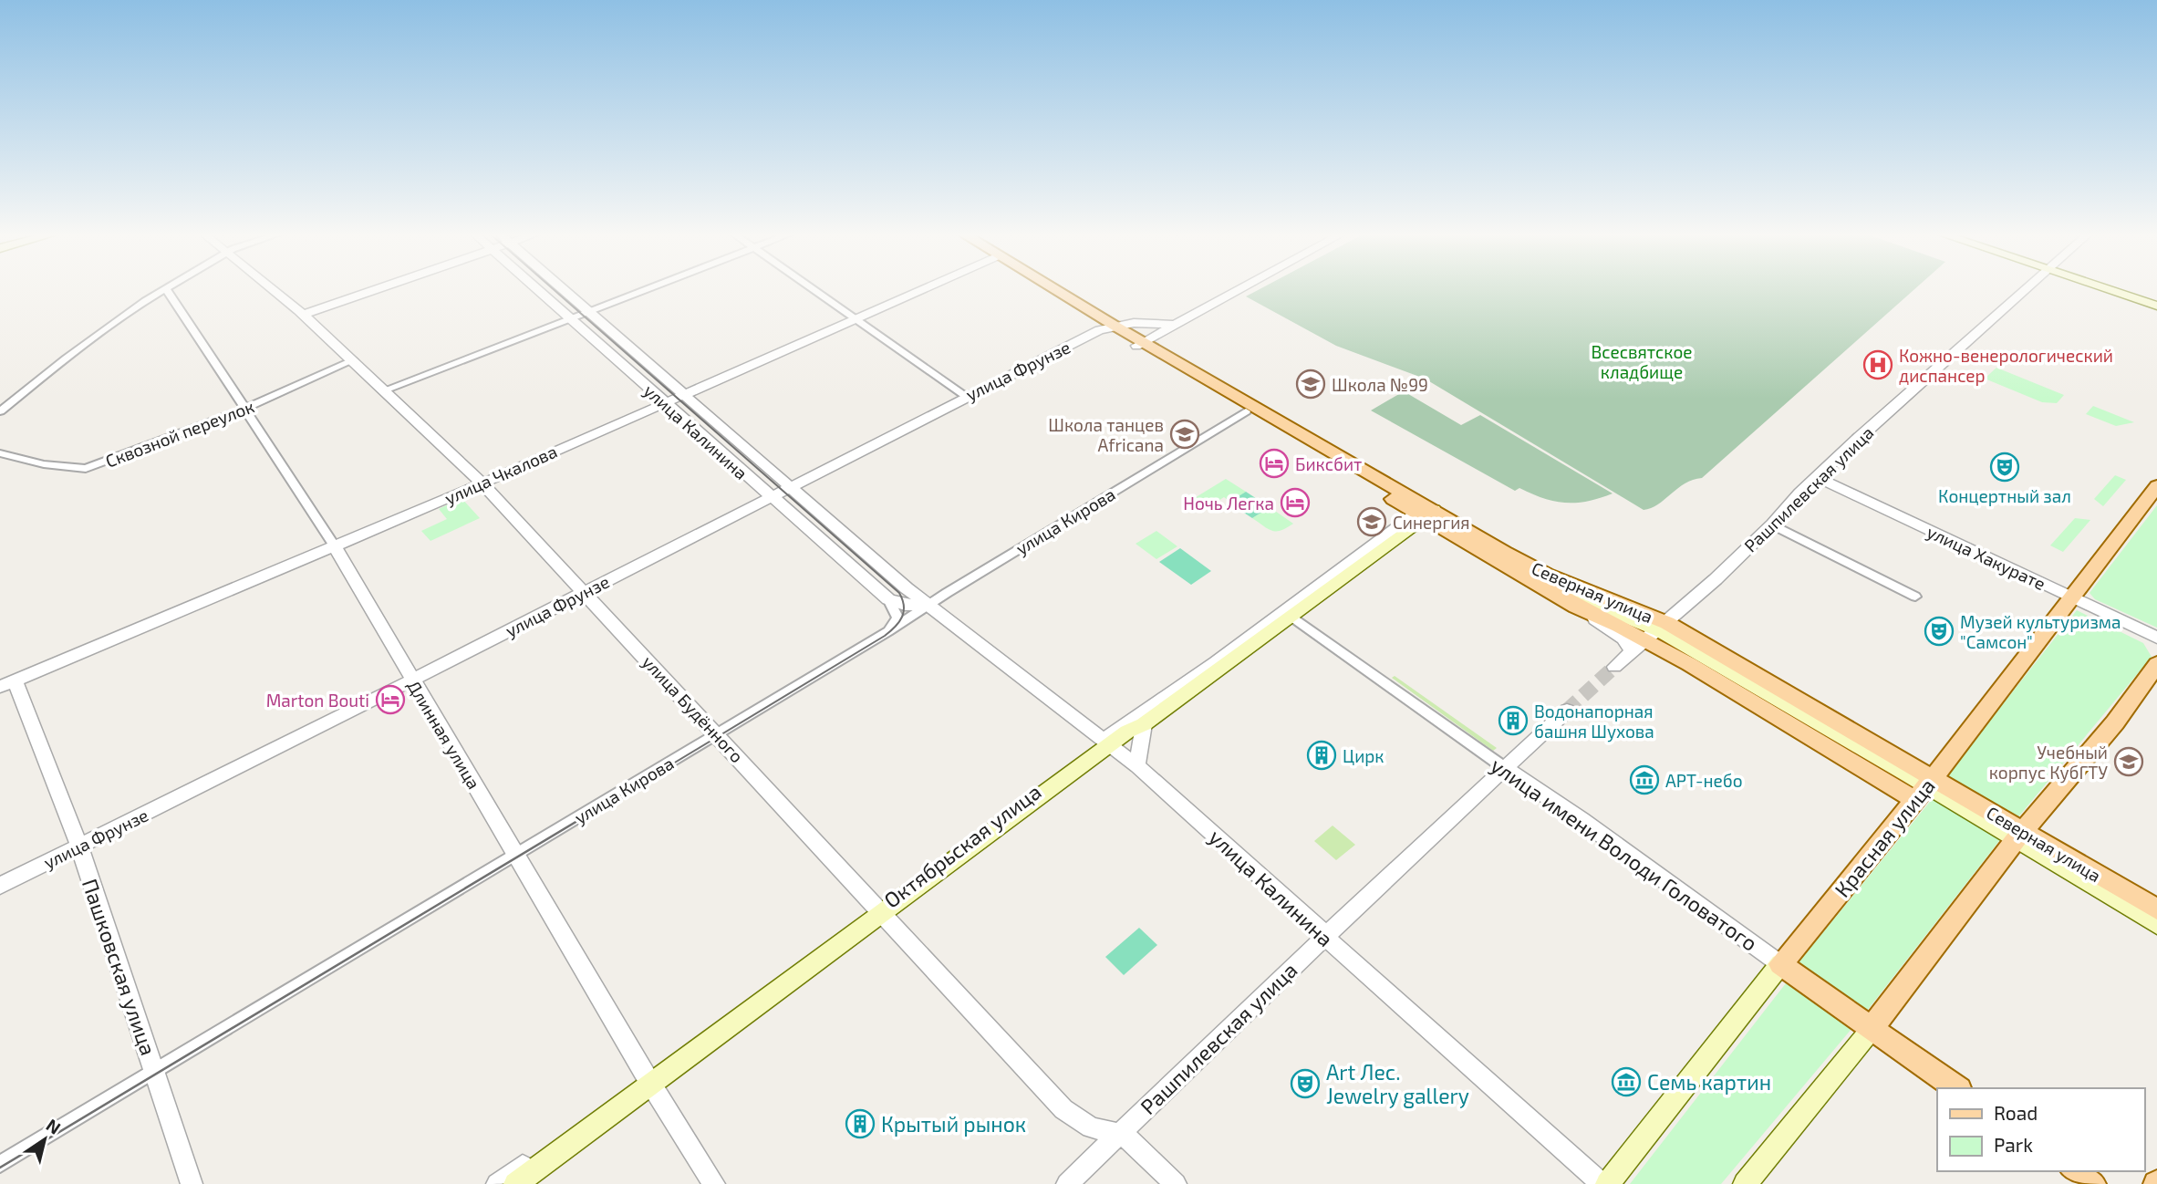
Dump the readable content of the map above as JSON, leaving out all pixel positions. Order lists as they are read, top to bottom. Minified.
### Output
{"streets":{"main road":["Северная улица","Красная улица","Октябрьская улица","улица имени Володи Головатого"],"street":["улица Фрунзе","улица Калинина","Сквозной переулок","улица Чкалова","Рашпилевская улица","улица Кирова","улица Хакурате","улица Будённого","Длинная улица","Пашковская улица"]},"crossings":[["улица Фрунзе","улица Калинина"],["улица Фрунзе","Северная улица"],["улица Фрунзе","улица Будённого"],["улица Фрунзе","Длинная улица"],["улица Фрунзе","Пашковская улица"],["улица Калинина","улица Чкалова"],["улица Калинина","Рашпилевская улица"],["улица Калинина","улица Кирова"],["улица Калинина","Красная улица"],["улица Калинина","Октябрьская улица"],["Сквозной переулок","улица Будённого"],["Сквозной переулок","Длинная улица"],["улица Чкалова","улица Будённого"],["улица Чкалова","Длинная улица"],["улица Чкалова","Пашковская улица"],["Рашпилевская улица","улица Хакурате"],["Рашпилевская улица","Северная улица"],["Рашпилевская улица","улица Будённого"],["Рашпилевская улица","улица имени Володи Головатого"],["улица Кирова","Северная улица"],["улица Кирова","улица Будённого"],["улица Кирова","Длинная улица"],["улица Кирова","Пашковская улица"],["улица Хакурате","Красная улица"],["Северная улица","Красная улица"],["Северная улица","Октябрьская улица"],["улица Будённого","Октябрьская улица"],["Длинная улица","Октябрьская улица"],["Красная улица","улица имени Володи Головатого"],["Октябрьская улица","улица имени Володи Головатого"]],"parks":["Всесвятское кладбище"],"places":{"hospital":["Кожно-венерологический диспансер"],"school or university":["Школа №99","Школа танцев Africana","Синергия","Учебный корпус КубГТУ"],"hotel":["Биксбит","Ночь Легка","Marton Bouti"],"theatre":["Концертный зал","Музей культуризма \"Самсон\"","Art Лес. Jewelry gallery"],"building":["Водонапорная башня Шухова","Цирк","Крытый рынок"],"museum":["АРТ-небо","Семь картин"]},"legend":["Road","Park"],"north":"top right"}
